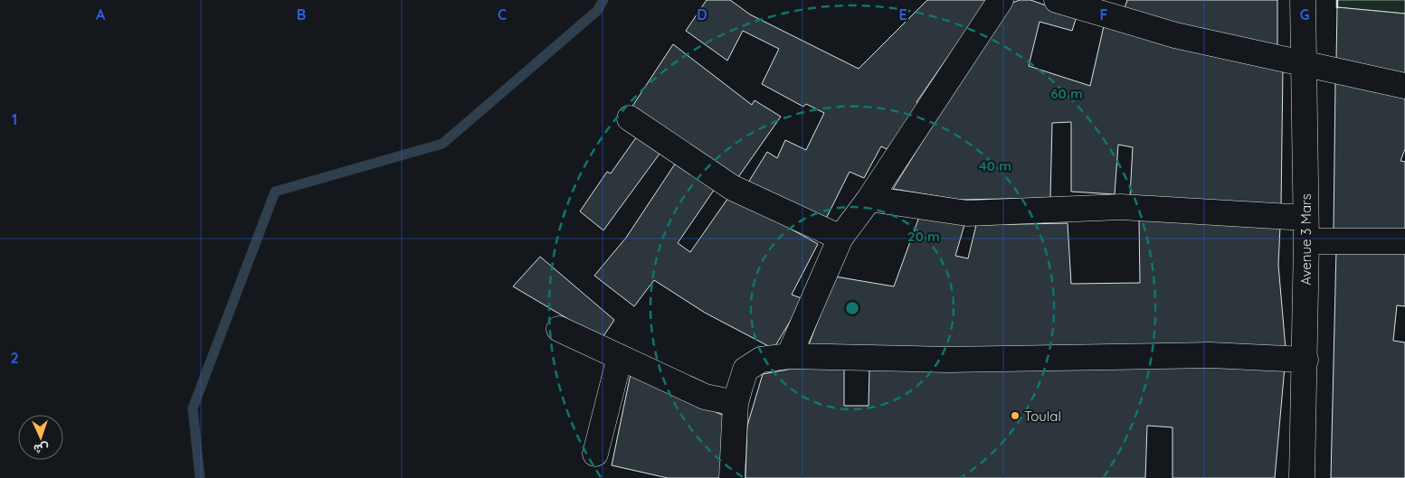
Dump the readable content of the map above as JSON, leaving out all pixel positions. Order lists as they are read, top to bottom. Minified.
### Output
{"streets":{"street":["Avenue 3 Mars"]},"places":["Toulal"],"north":"bottom","grid":{"columns":["A","B","C","D","E","F","G"],"rows":["1","2"]},"rings":["60 m","40 m","20 m"]}
